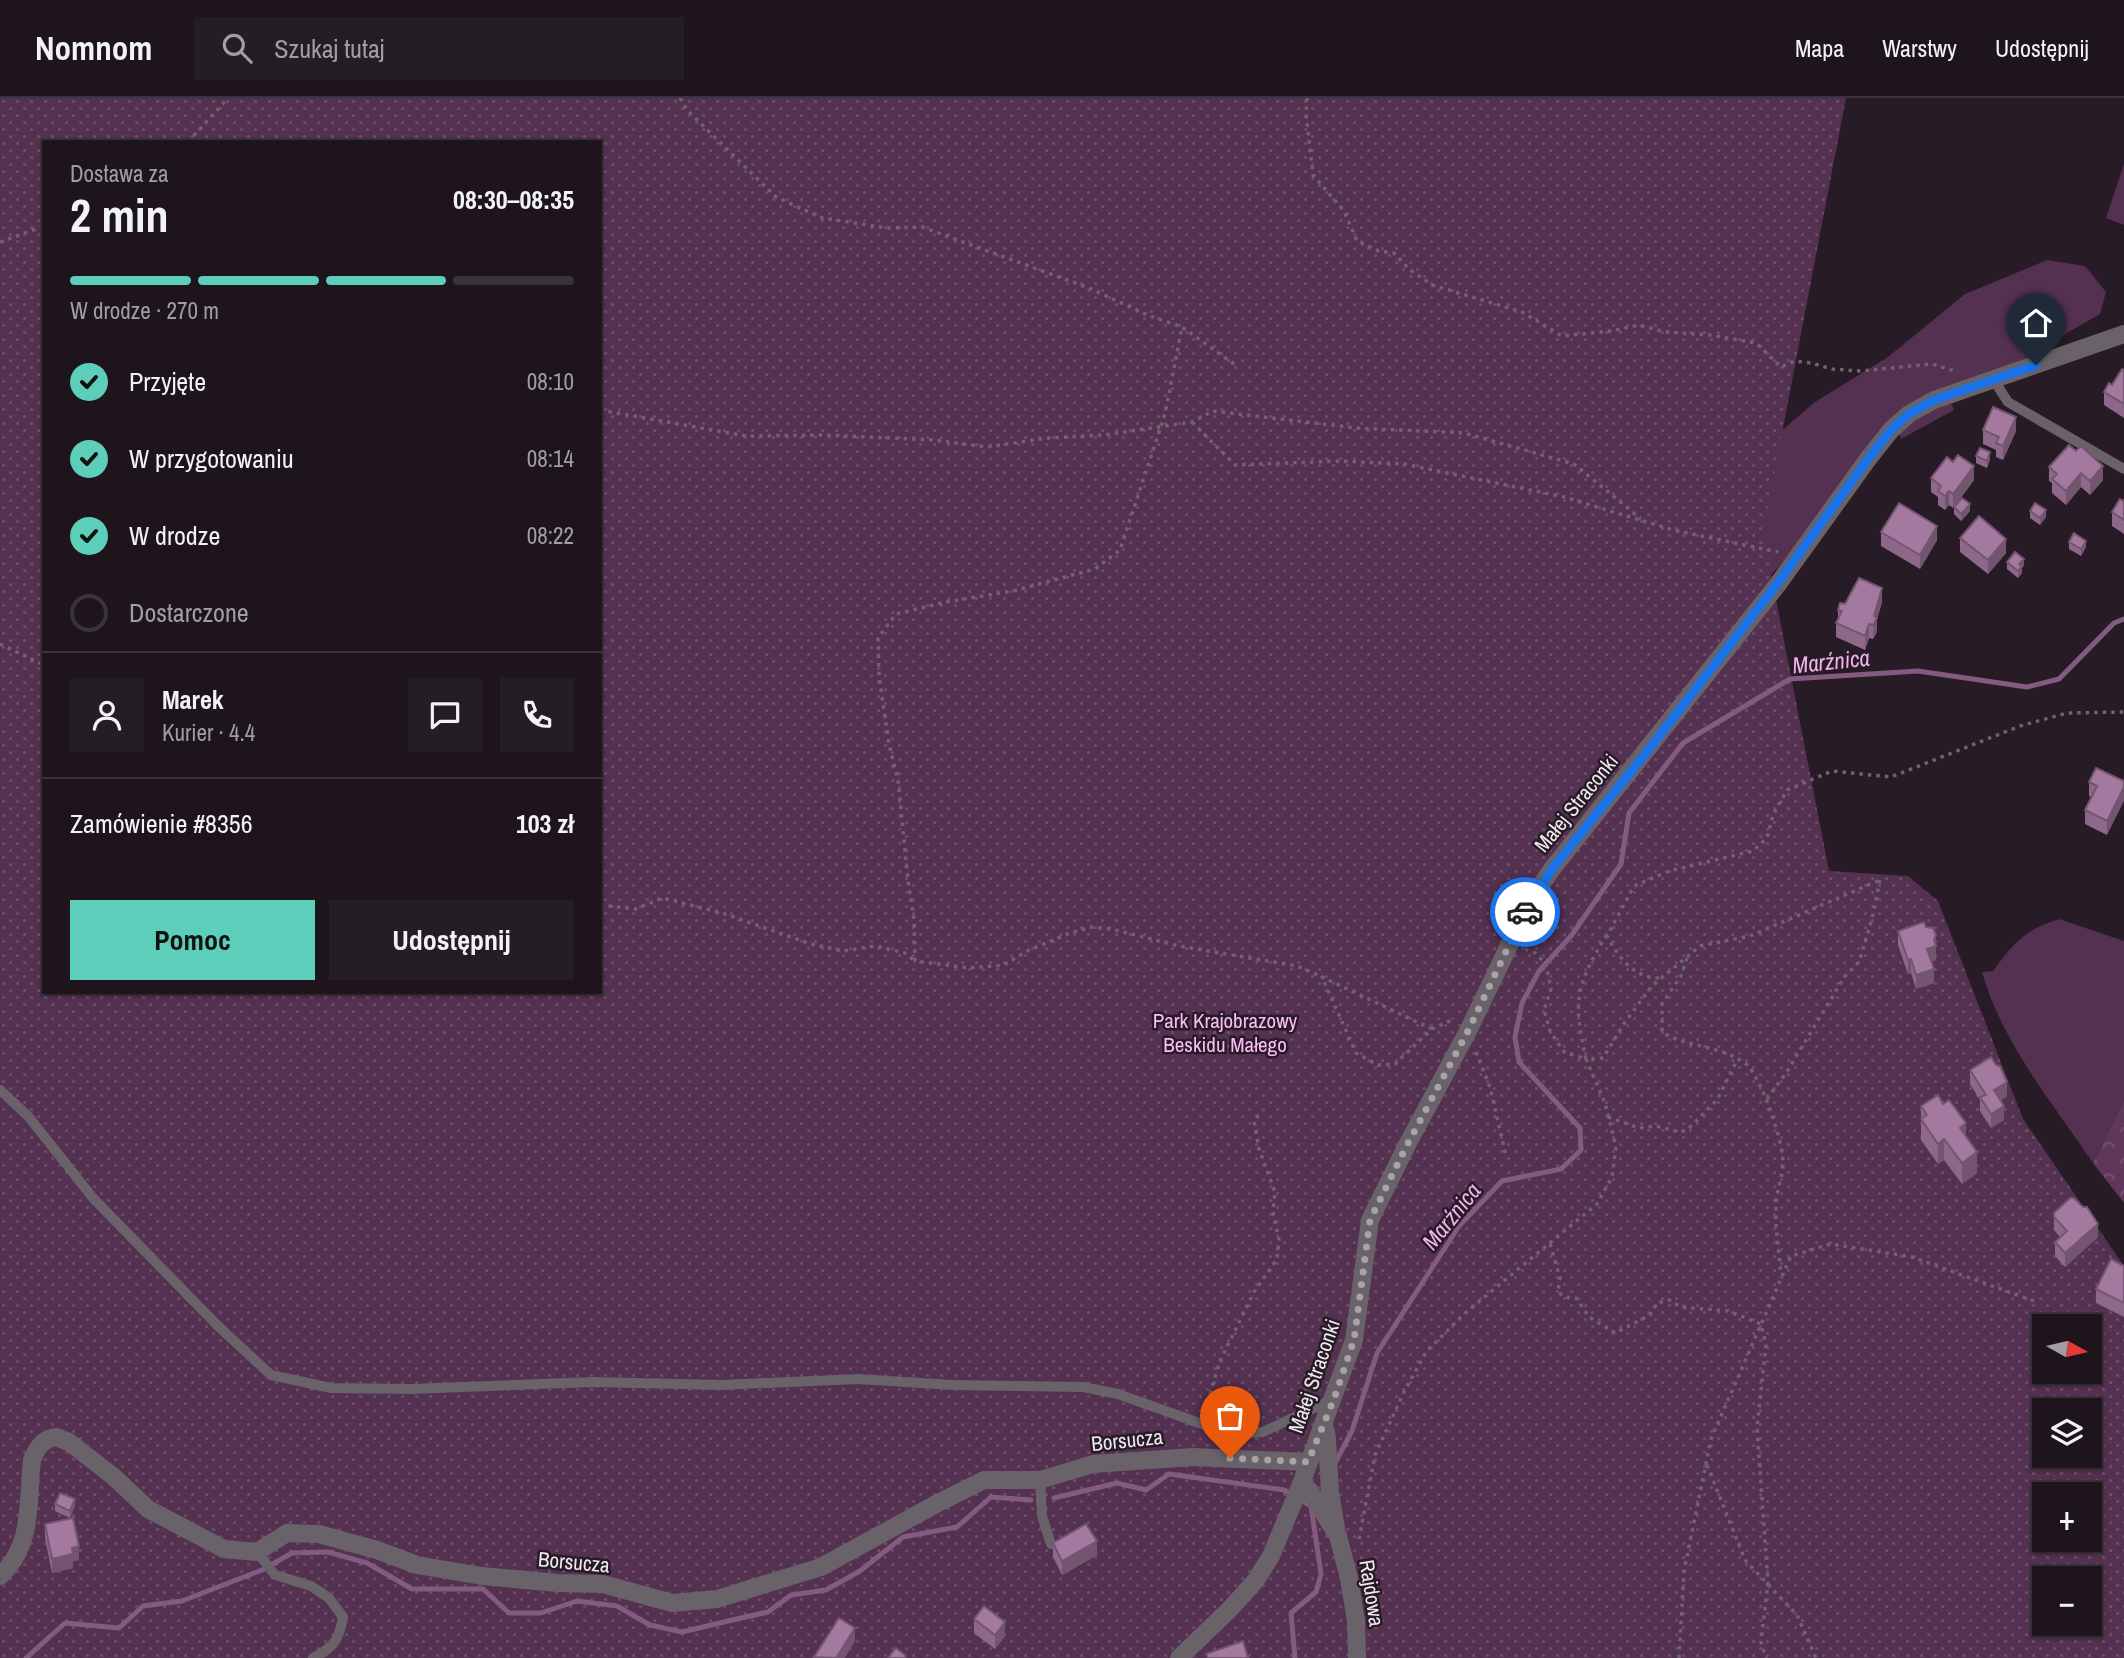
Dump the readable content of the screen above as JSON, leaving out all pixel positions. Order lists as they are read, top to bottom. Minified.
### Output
{"streets":{"street":["Małej Straconki","Borsucza","Rajdowa"]},"crossings":[["Małej Straconki","Borsucza"],["Małej Straconki","Rajdowa"]],"water":["Marźnica"],"parks":["Park Krajobrazowy Beskidu Małego"],"north":"right","page":{"header":"Nomnom","search":"Szukaj tutaj","nav":["Mapa","Warstwy","Udostępnij"],"heading":["2 min","Dostawa za","08:30–08:35"],"panel":["Marek","Kurier · 4.4","Zamówienie #8356","103 zł"],"bar":"W drodze · 270 m","list":[["Przyjęte","08:10"],["W przygotowaniu","08:14"],["W drodze","08:22"],"Dostarczone"],"buttons":["Pomoc","Udostępnij"],"map_buttons":["+","−"]}}
